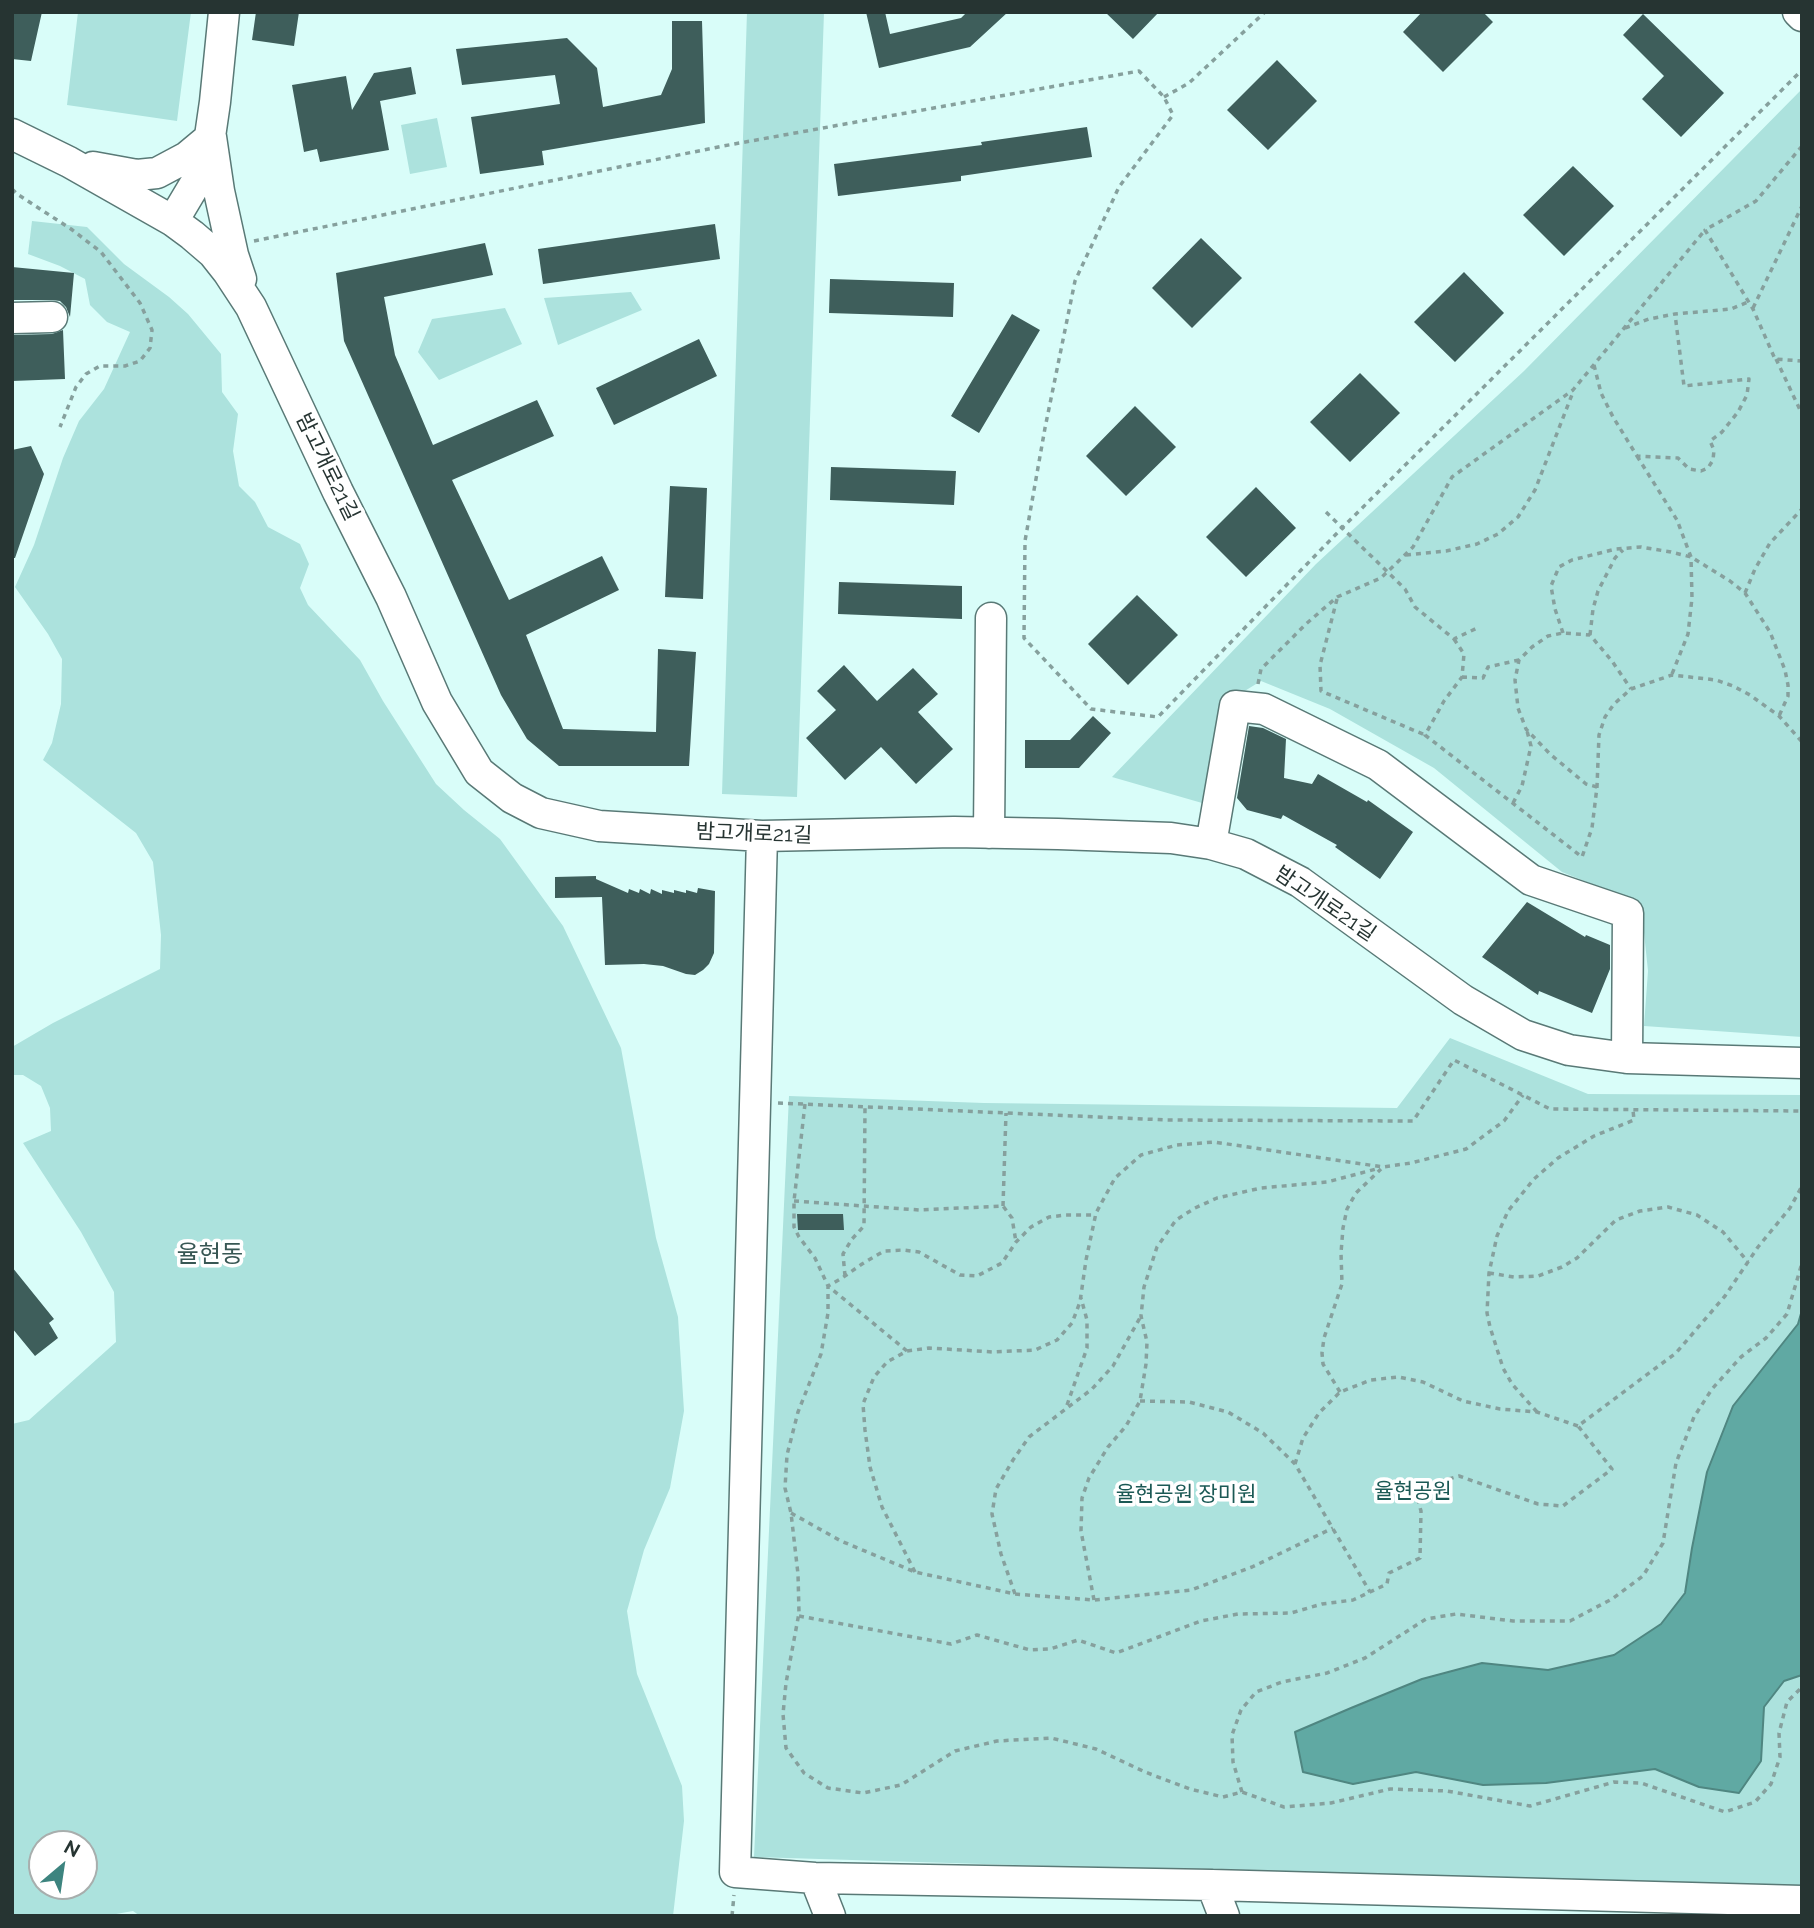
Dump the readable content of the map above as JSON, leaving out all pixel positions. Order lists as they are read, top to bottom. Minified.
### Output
{"streets":{"street":["밤고개로21길"]},"districts":["율현동"],"parks":["율현공원","율현공원 장미원"],"north":"top right"}
